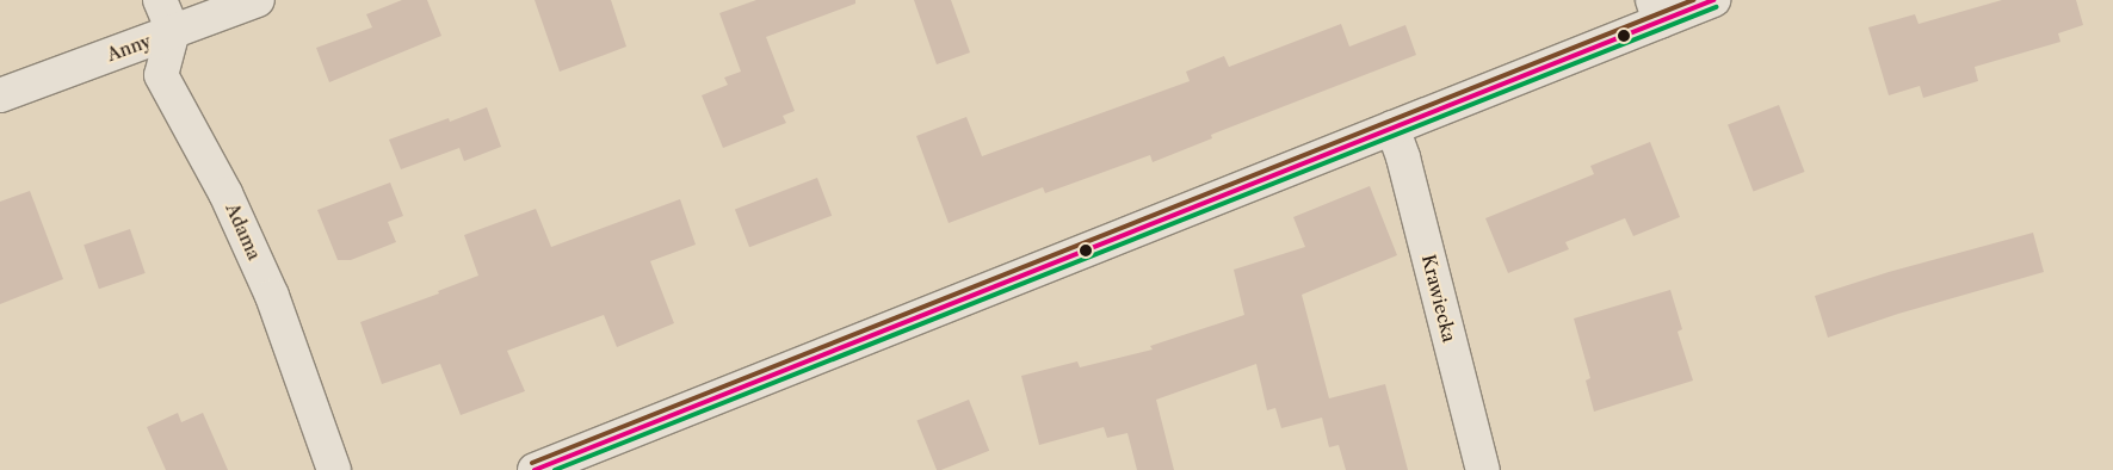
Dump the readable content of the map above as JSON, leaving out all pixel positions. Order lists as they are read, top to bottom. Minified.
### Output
{"streets":{"main road":["Anny","Adama","Krawiecka"]},"crossings":[["Anny","Adama"]]}
